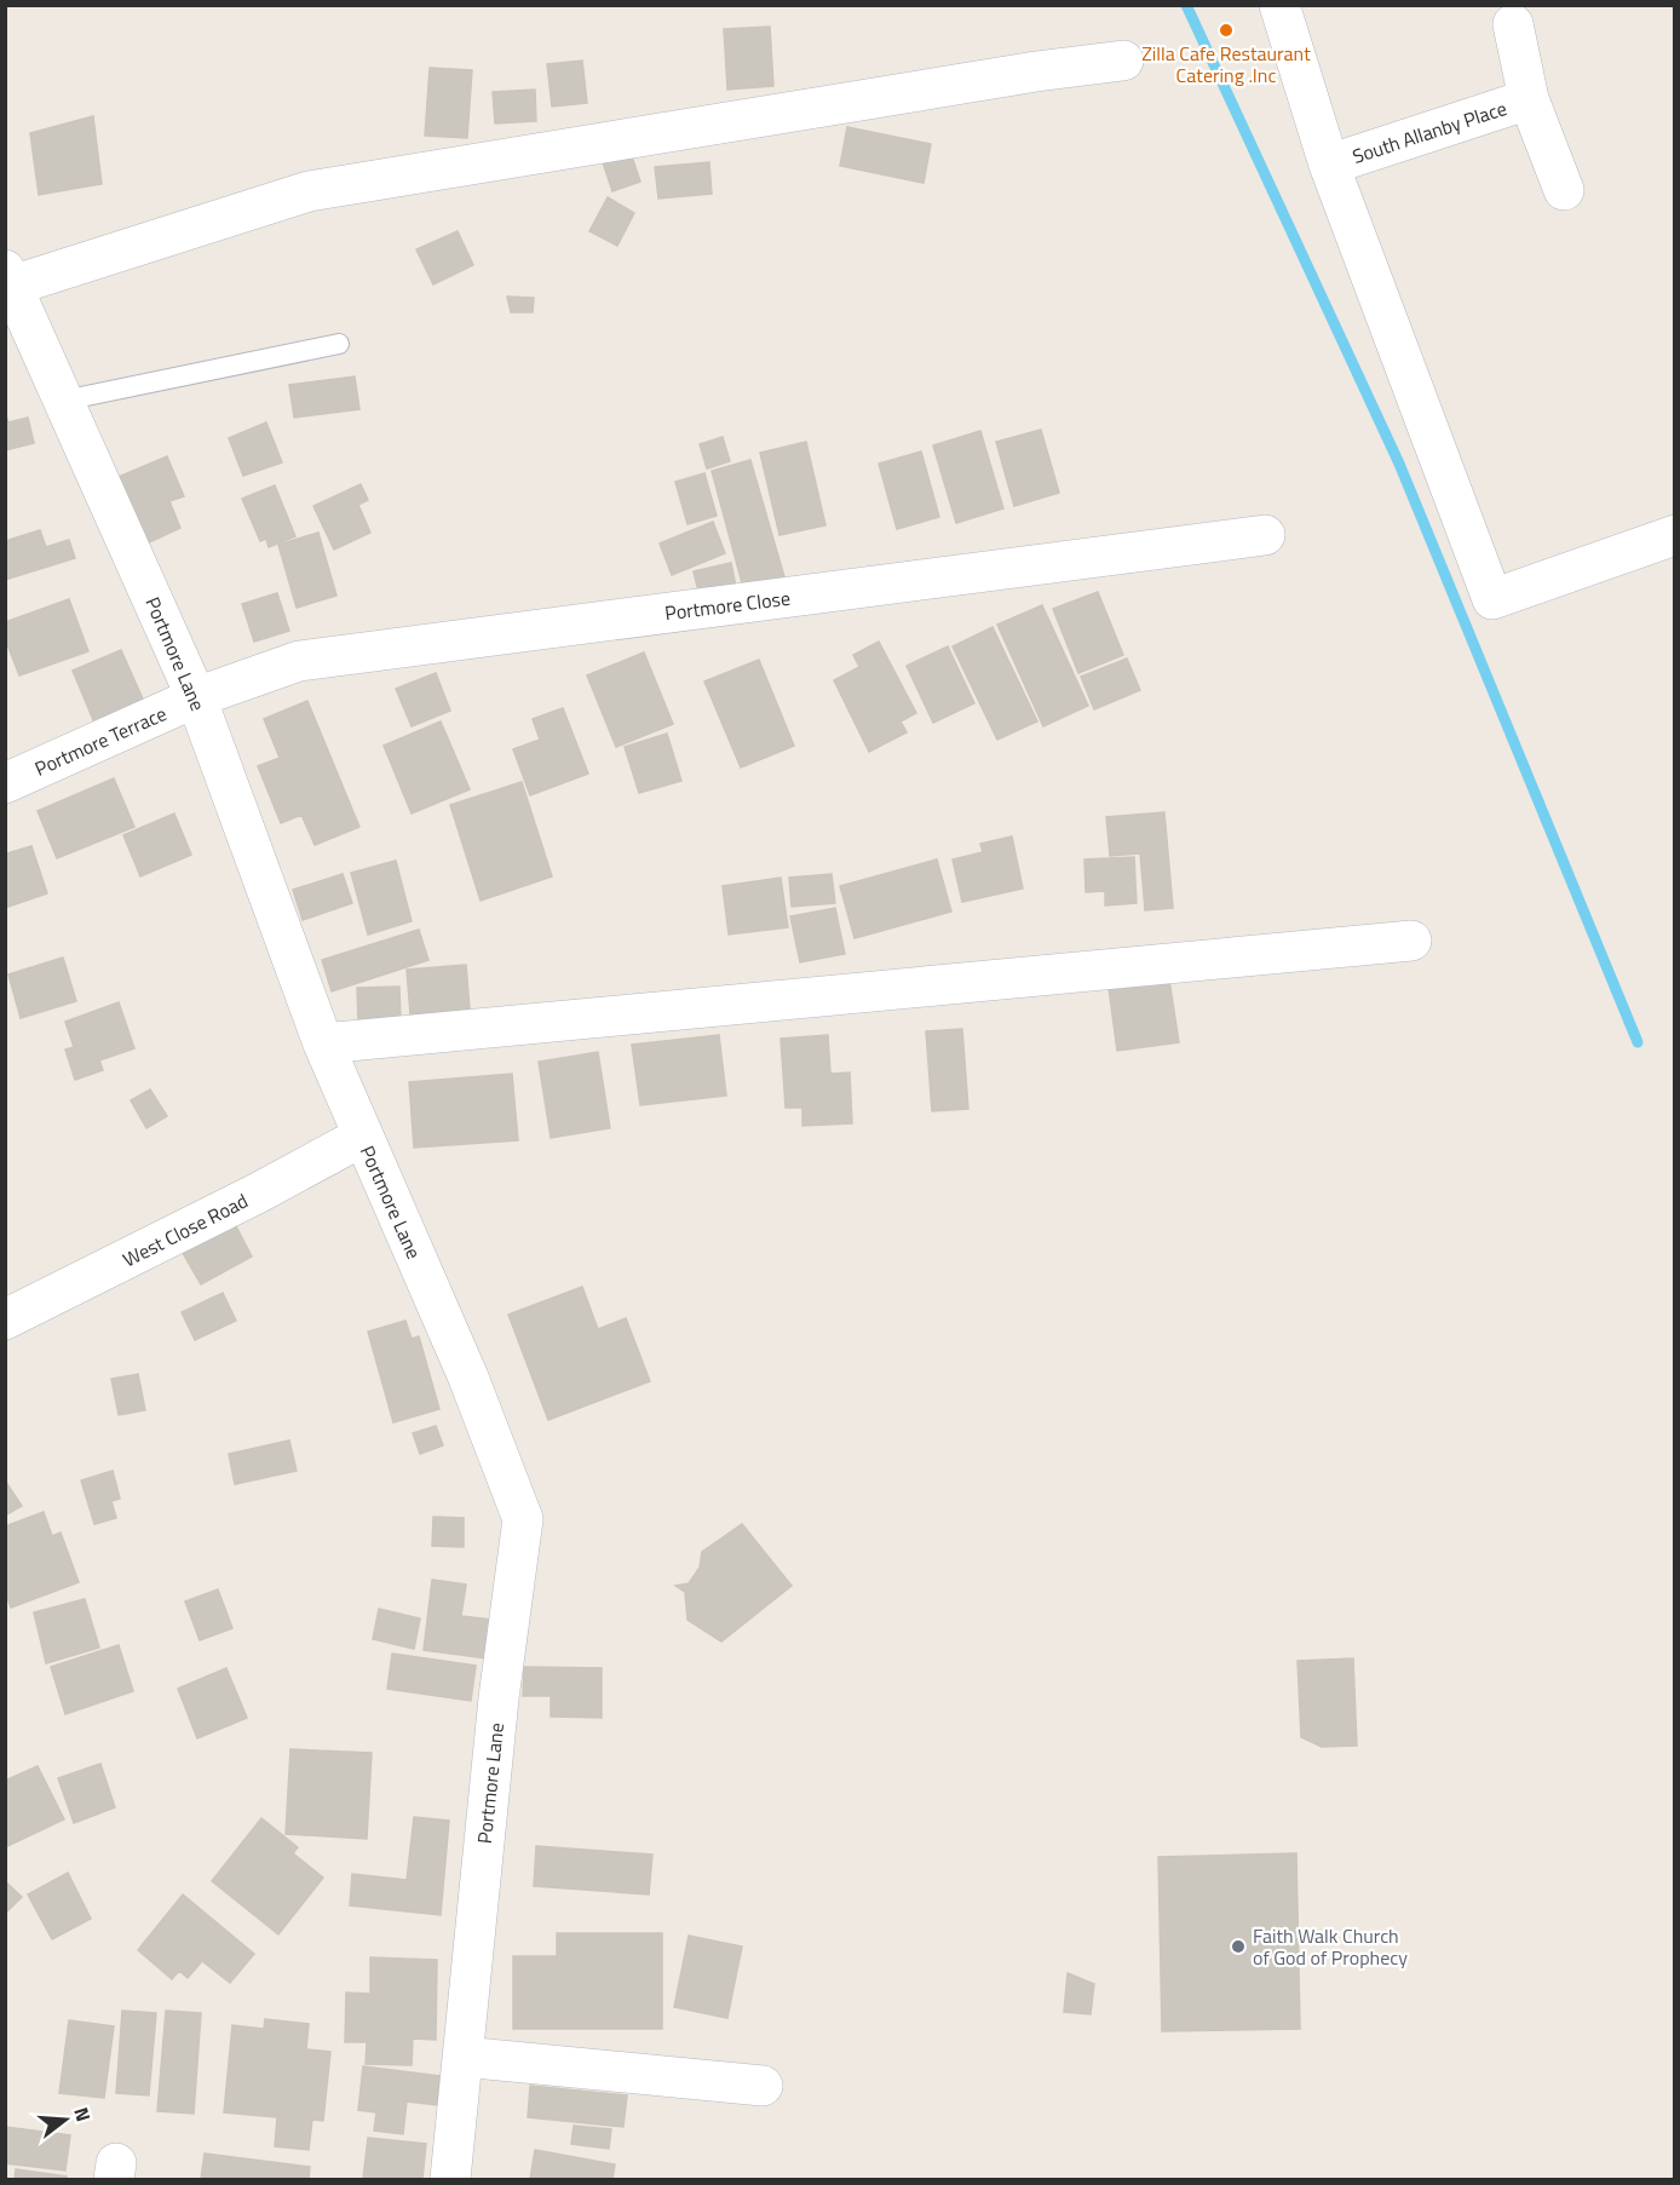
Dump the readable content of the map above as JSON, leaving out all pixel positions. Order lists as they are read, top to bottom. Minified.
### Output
{"streets":{"street":["South Allanby Place","Portmore Close","Portmore Lane","Portmore Terrace","West Close Road"]},"crossings":[["Portmore Close","Portmore Lane"],["Portmore Close","Portmore Terrace"],["Portmore Lane","Portmore Terrace"],["Portmore Lane","West Close Road"]],"places":["Zilla Cafe Restaurant Catering .Inc","Faith Walk Church of God of Prophecy"],"north":"right"}
